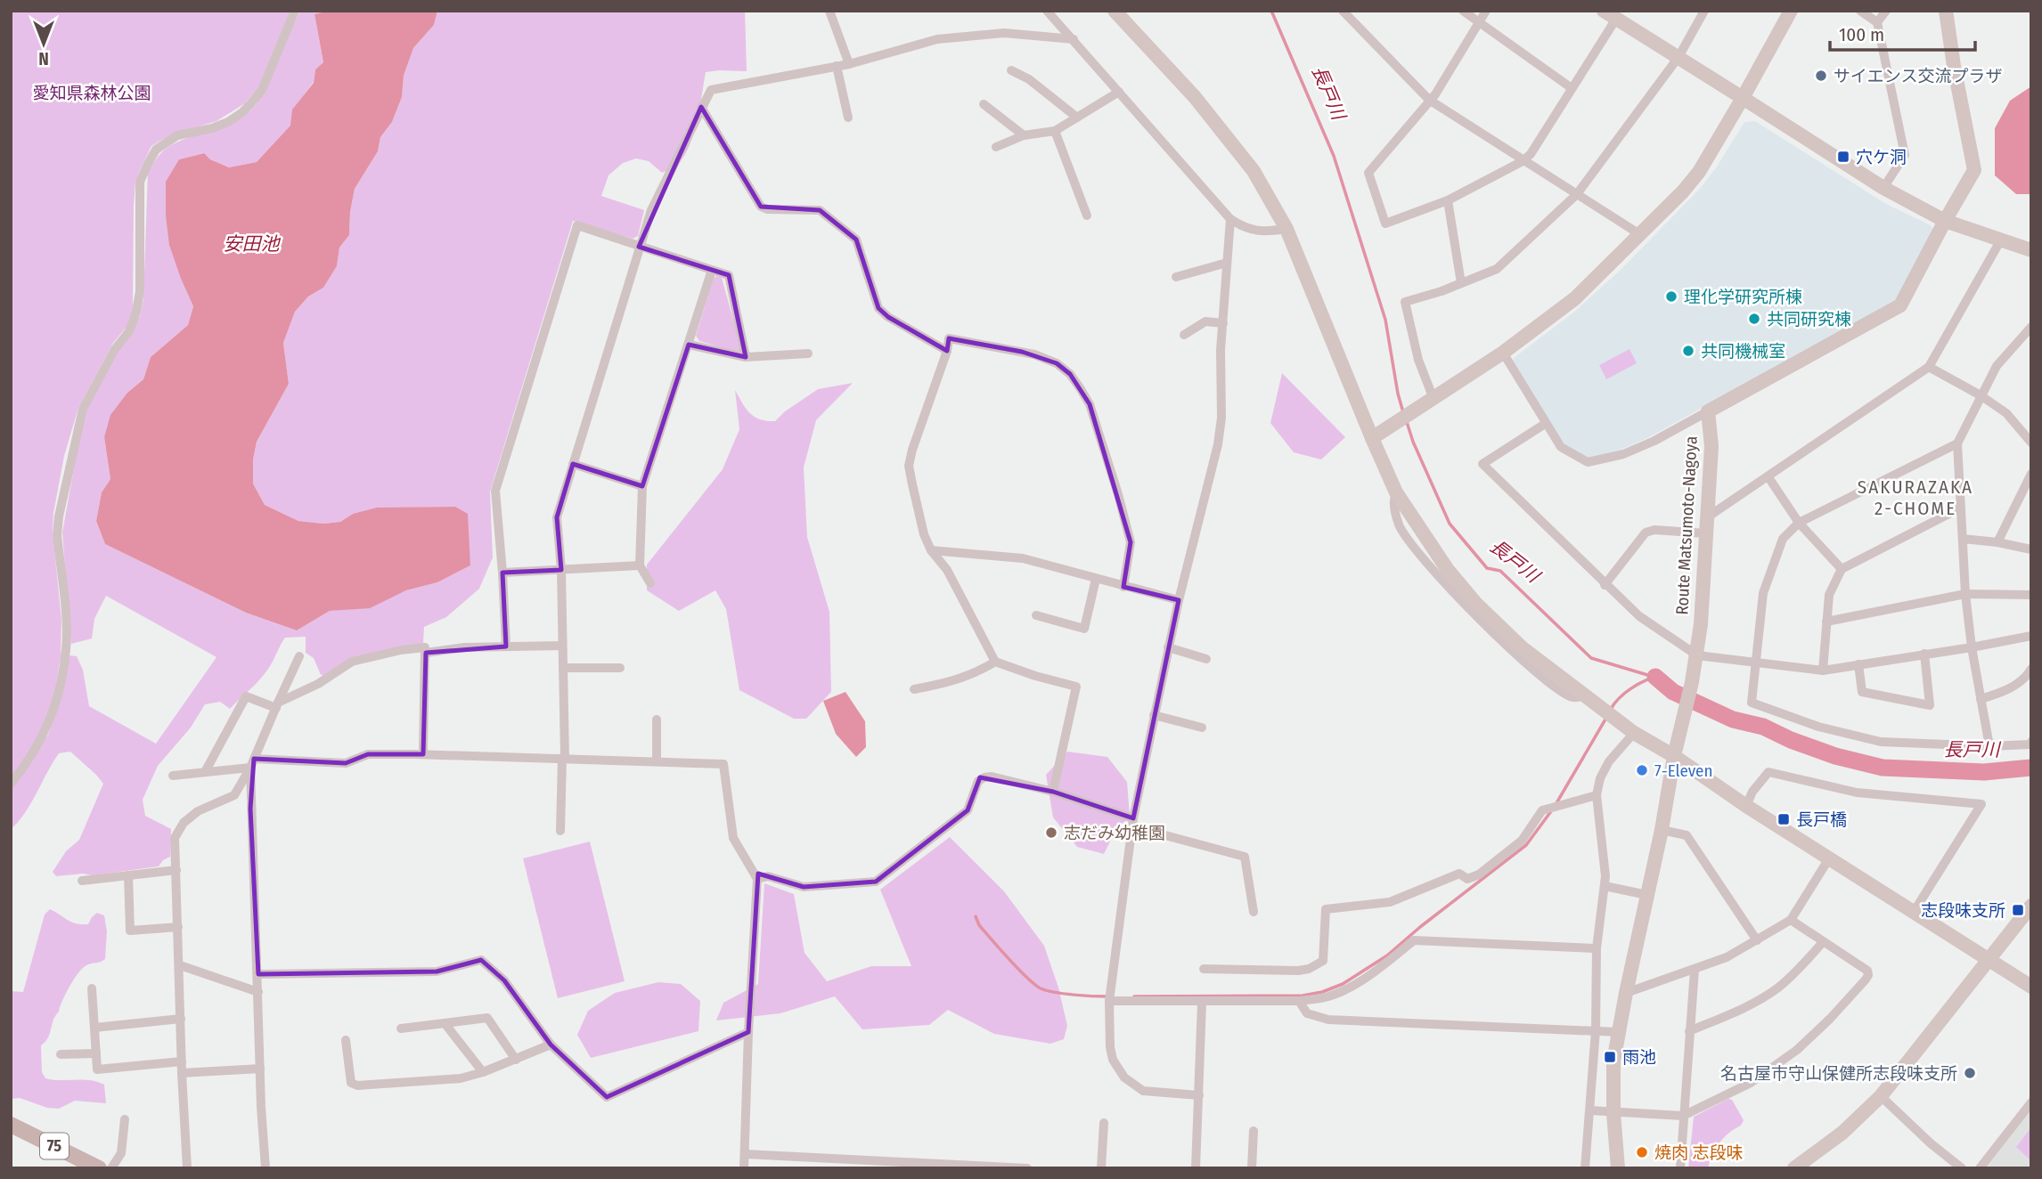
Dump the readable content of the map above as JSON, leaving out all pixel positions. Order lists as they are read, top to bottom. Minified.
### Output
{"streets":{"main road":["75"],"street":["Route Matsumoto-Nagoya"]},"districts":["SAKURAZAKA 2-CHOME"],"water":["長戸川","安田池"],"parks":["愛知県森林公園"],"places":{"other":["サイエンス交流プラザ","理化学研究所棟","共同研究棟","共同機械室","7-Eleven","志だみ幼稚園","名古屋市守山保健所志段味支所","焼肉 志段味"],"transit":["穴ケ洞","長戸橋","志段味支所","雨池"]},"scale_bar":"100 m","north":"bottom"}
